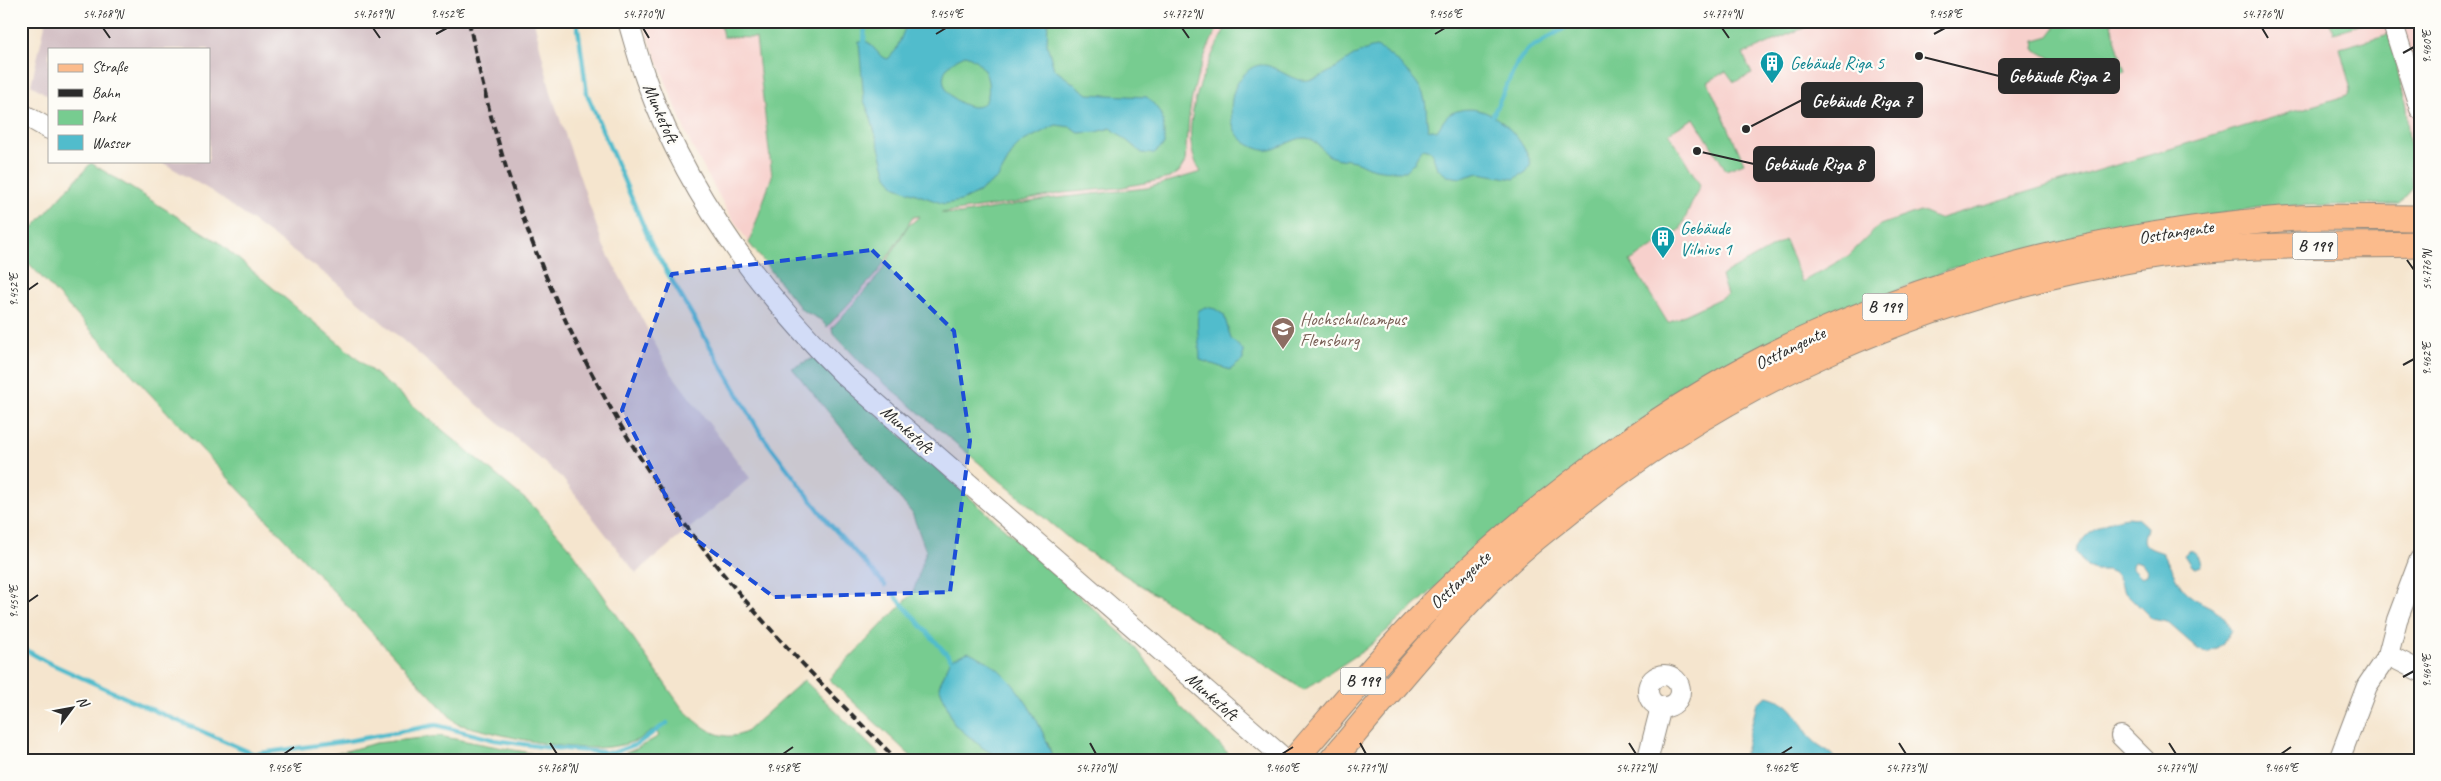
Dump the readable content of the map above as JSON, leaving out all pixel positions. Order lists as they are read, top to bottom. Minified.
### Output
{"streets":{"main road":["Osttangente","B 199"],"street":["Munketoft"]},"places":{"other":["Gebäude Riga 2","Gebäude Riga 7","Gebäude Riga 8"],"building":["Gebäude Riga 5","Gebäude Vilnius 1"],"school or university":["Hochschulcampus Flensburg"]},"legend":["Straße","Bahn","Park","Wasser"],"north":"top right","coordinates":["54.768°N","54.769°N","9.452°E","54.770°N","9.454°E","54.772°N","9.456°E","54.774°N","9.458°E","54.776°N","9.460°E","9.462°E","9.464°E","54.771°N","54.773°N"]}
